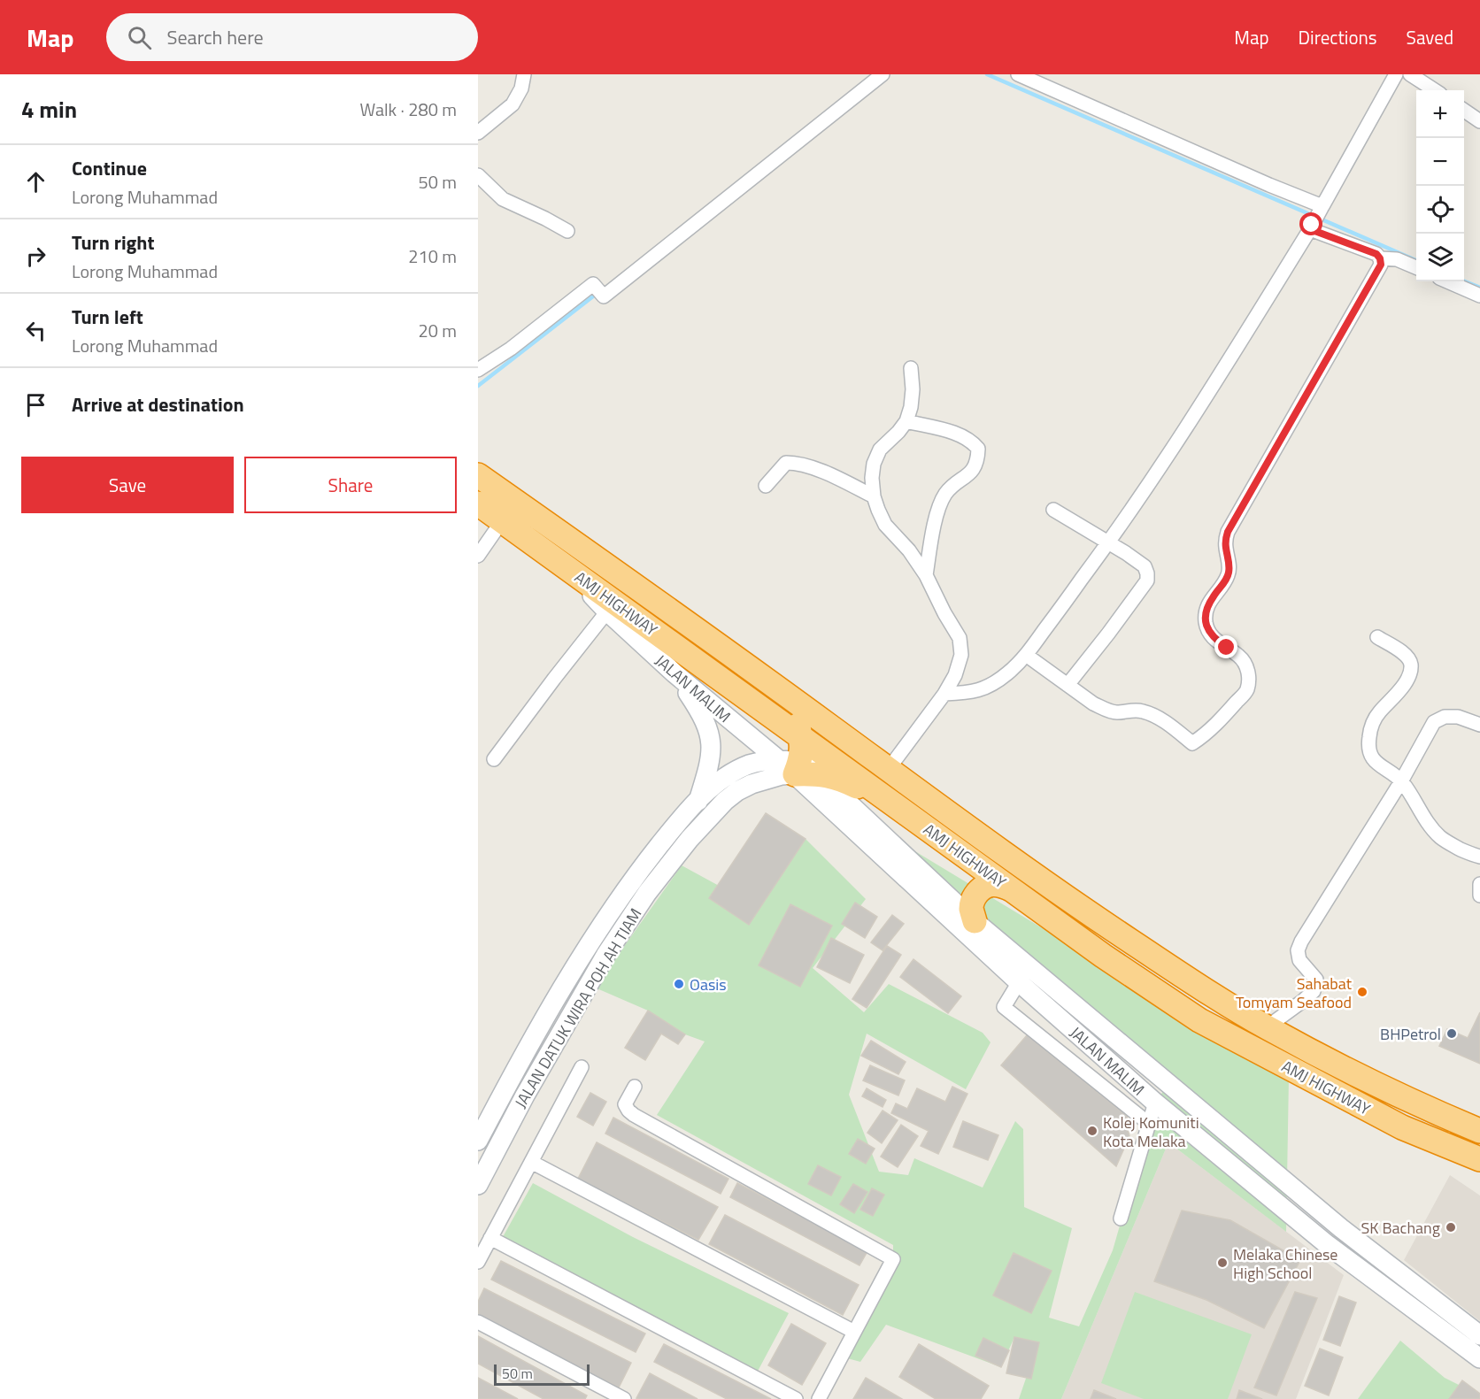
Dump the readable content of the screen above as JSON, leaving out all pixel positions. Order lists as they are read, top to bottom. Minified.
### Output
{"streets":{"highway":["AMJ HIGHWAY"],"main road":["JALAN MALIM","JALAN DATUK WIRA POH AH TIAM"]},"crossings":[["AMJ HIGHWAY","JALAN MALIM"],["JALAN MALIM","JALAN DATUK WIRA POH AH TIAM"]],"places":["Oasis","Sahabat Tomyam Seafood","BHPetrol","Kolej Komuniti Kota Melaka","SK Bachang","Melaka Chinese High School"],"scale_bar":"50 m","page":{"header":"Map","search":"Search here","nav":["Map","Directions","Saved"],"heading":["4 min","Walk · 280 m"],"map_buttons":["+","−"],"list":[["Continue","Lorong Muhammad","50 m"],["Turn right","Lorong Muhammad","210 m"],["Turn left","Lorong Muhammad","20 m"],"Arrive at destination"],"buttons":["Save","Share"],"scale":"50 m"}}
